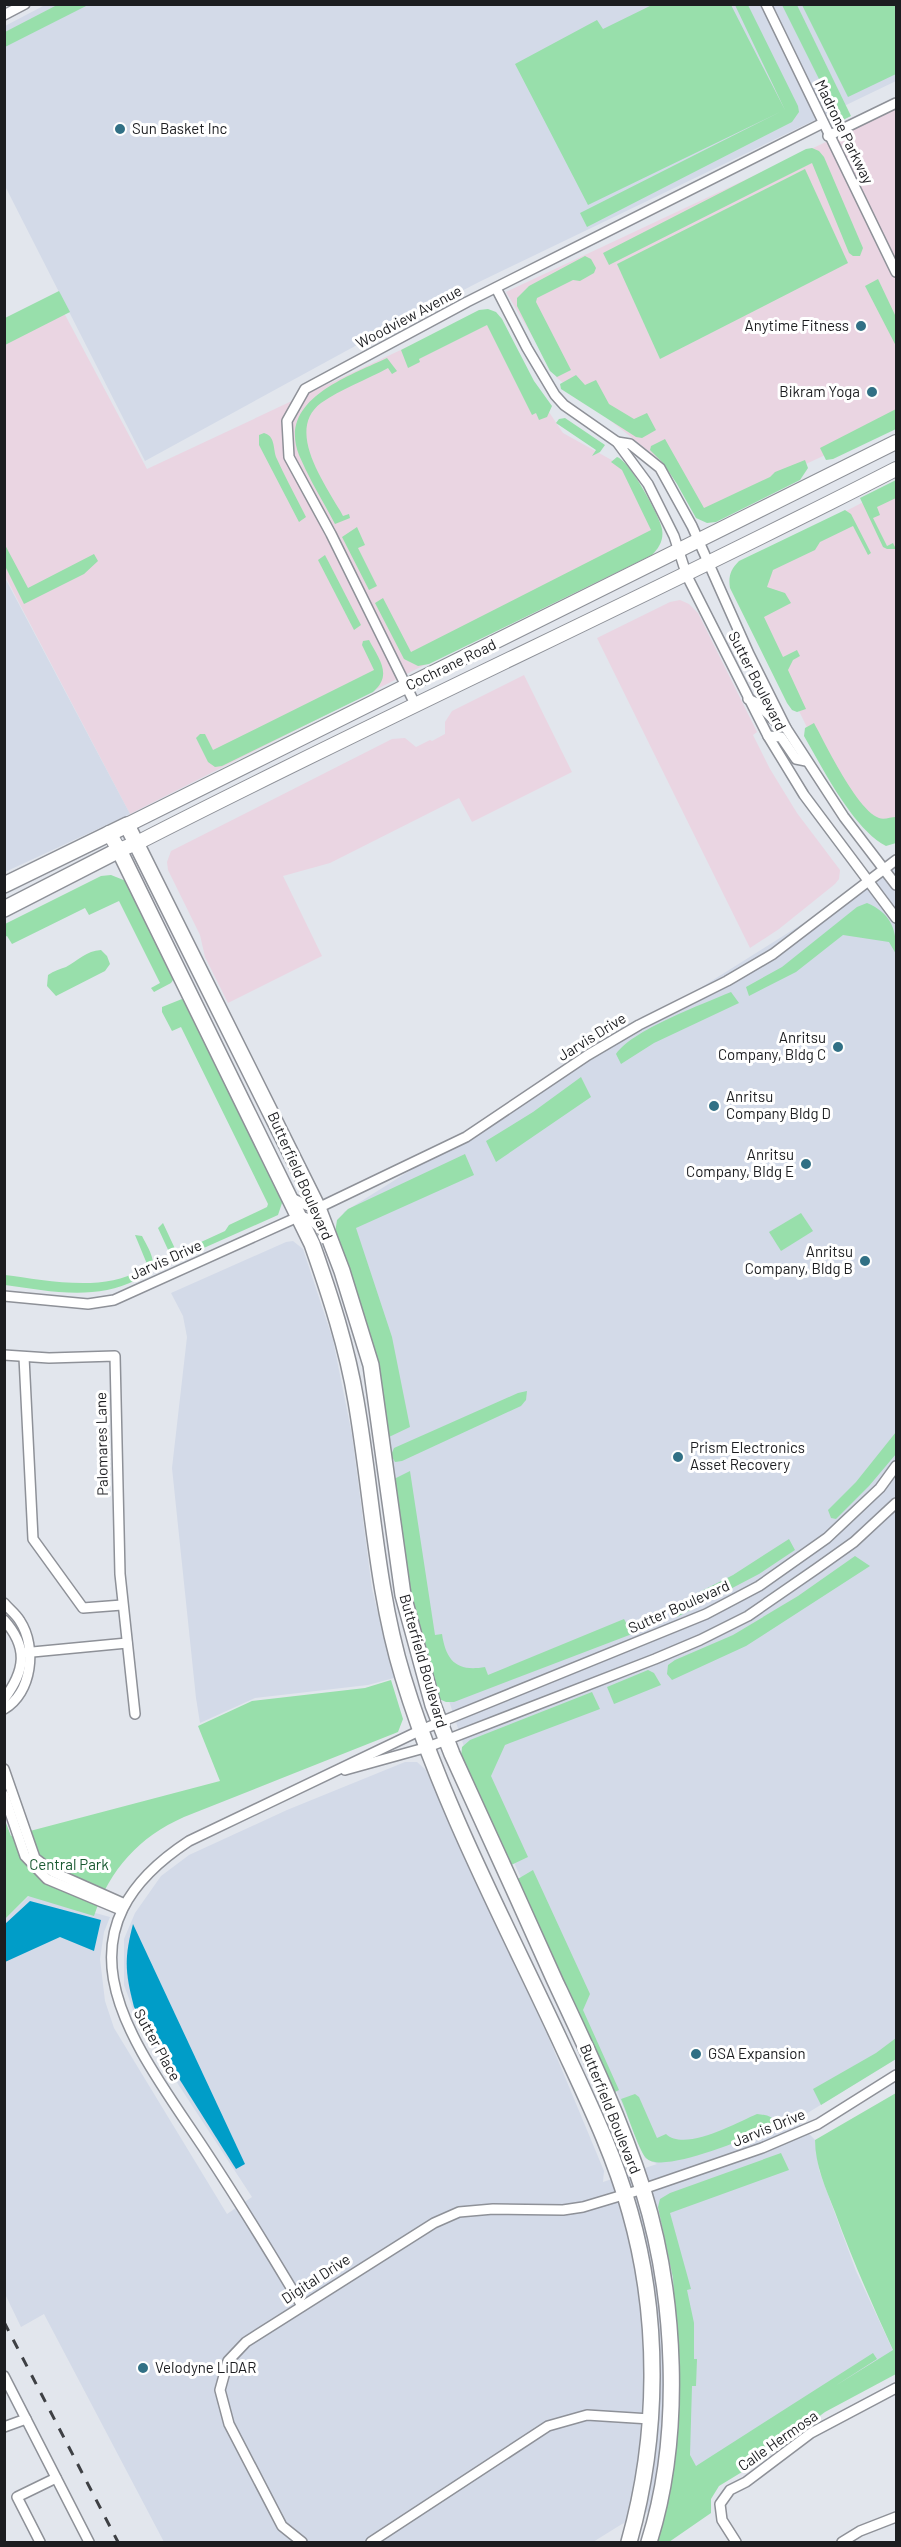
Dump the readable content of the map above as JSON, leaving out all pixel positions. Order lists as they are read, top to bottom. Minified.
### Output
{"streets":{"main road":["Cochrane Road","Butterfield Boulevard"],"street":["Madrone Parkway","Woodview Avenue","Sutter Boulevard","Jarvis Drive","Palomares Lane","Sutter Place","Digital Drive","Calle Hermosa"]},"crossings":[["Madrone Parkway","Woodview Avenue"],["Woodview Avenue","Cochrane Road"],["Woodview Avenue","Sutter Boulevard"],["Cochrane Road","Sutter Boulevard"],["Cochrane Road","Butterfield Boulevard"],["Sutter Boulevard","Jarvis Drive"],["Sutter Boulevard","Butterfield Boulevard"],["Sutter Boulevard","Sutter Place"],["Jarvis Drive","Butterfield Boulevard"],["Jarvis Drive","Digital Drive"],["Butterfield Boulevard","Sutter Place"],["Butterfield Boulevard","Digital Drive"],["Sutter Place","Digital Drive"]],"parks":["Central Park"],"places":["Sun Basket Inc","Anytime Fitness","Bikram Yoga","Anritsu Company, Bldg C","Anritsu Company Bldg D","Anritsu Company, Bldg E","Anritsu Company, Bldg B","Prism Electronics Asset Recovery","GSA Expansion","Velodyne LiDAR"]}
